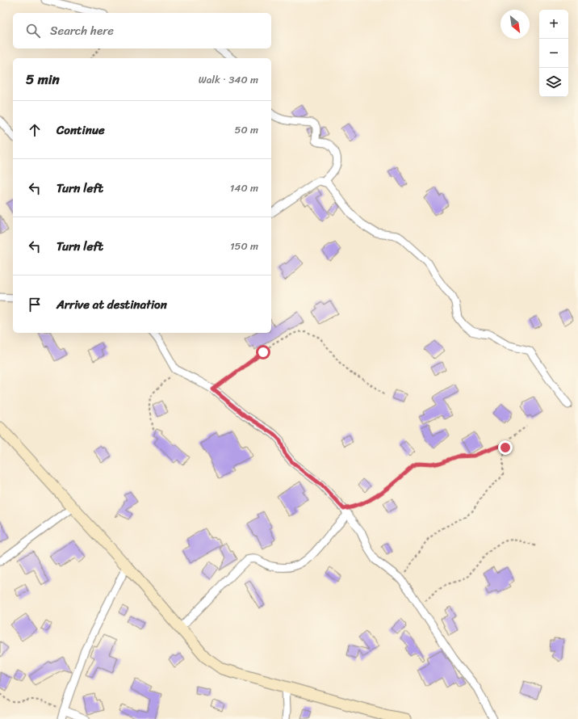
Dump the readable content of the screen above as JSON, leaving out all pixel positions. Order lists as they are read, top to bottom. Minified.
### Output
{"north":"bottom right","page":{"map_buttons":["+","−"],"search":"Search here","heading":["5 min","Walk · 340 m"],"list":[["Continue","50 m"],["Turn left","140 m"],["Turn left","150 m"],"Arrive at destination"]}}
